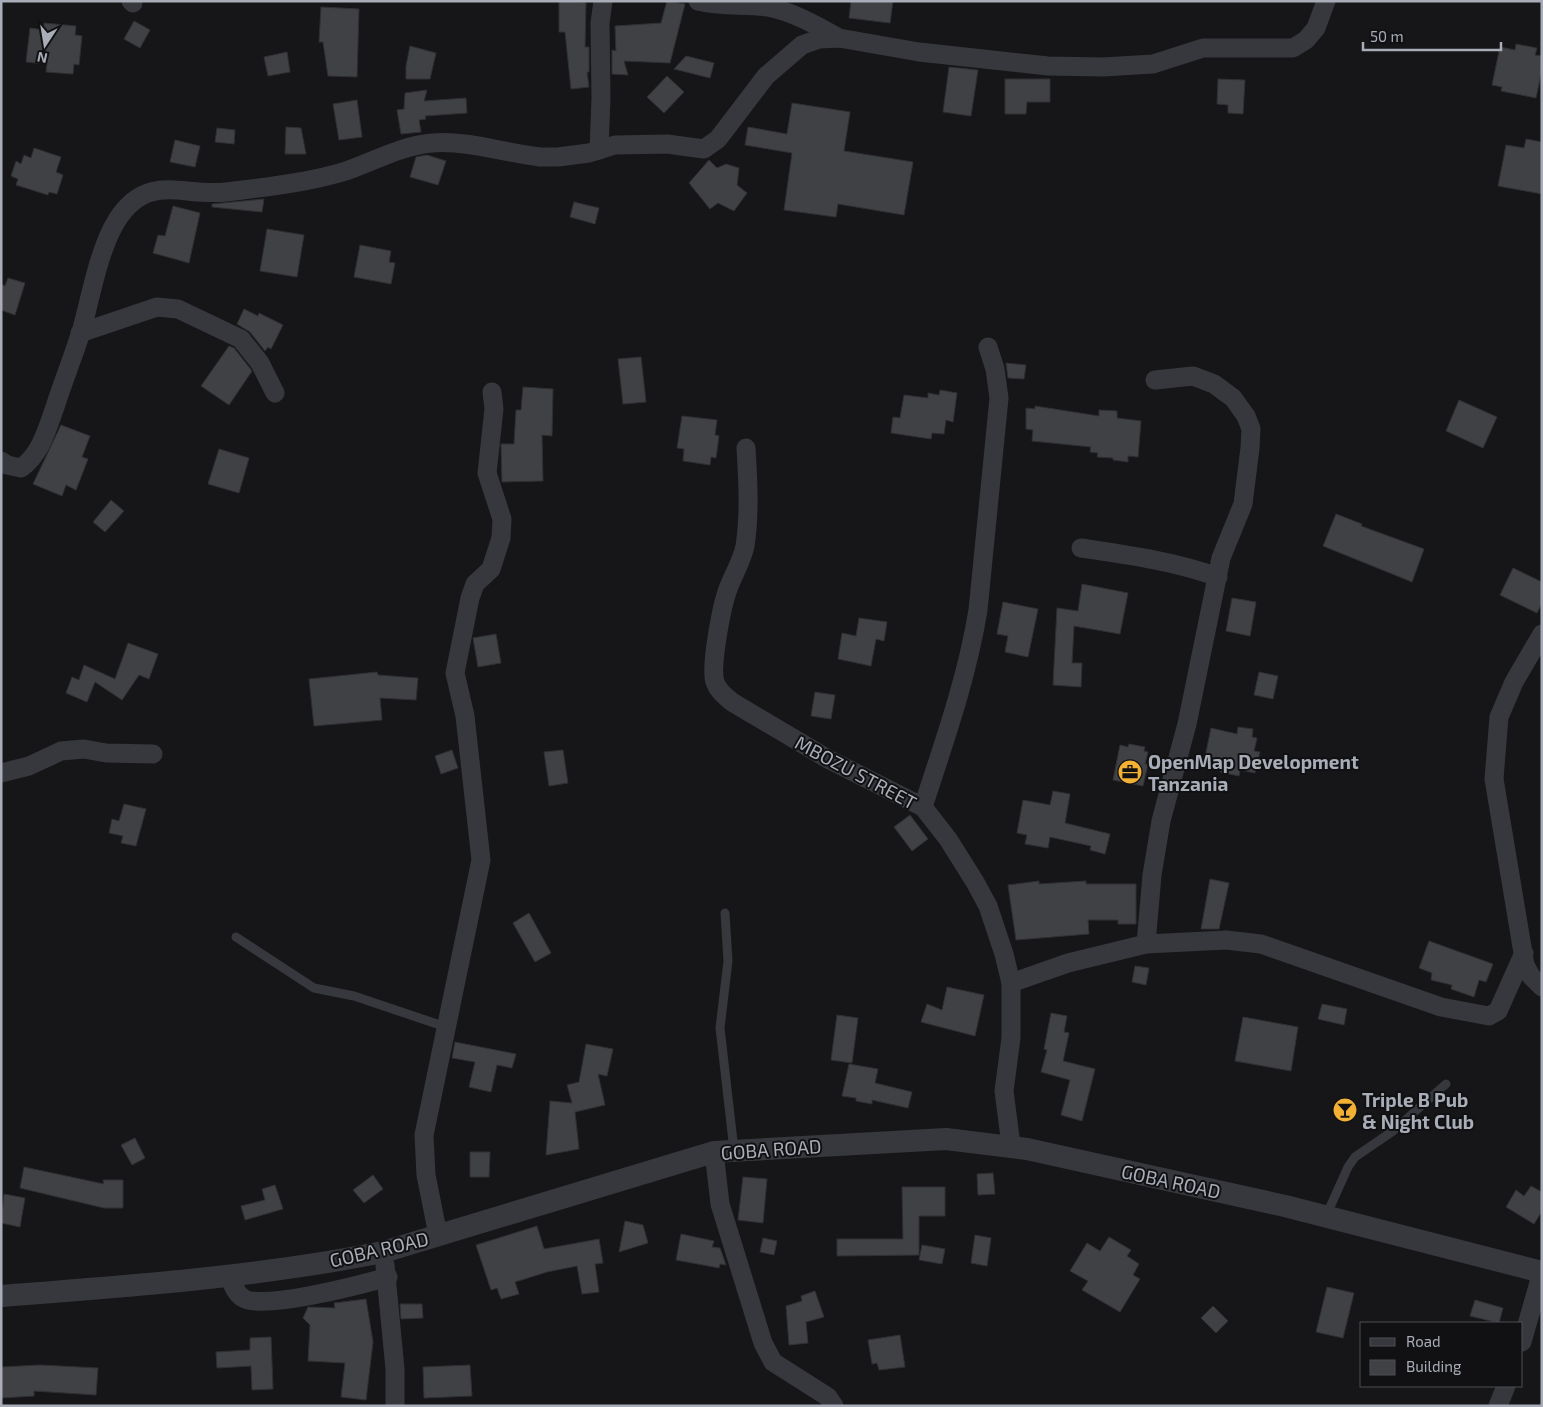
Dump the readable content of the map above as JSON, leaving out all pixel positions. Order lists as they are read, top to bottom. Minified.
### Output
{"streets":{"street":["MBOZU STREET","GOBA ROAD"]},"crossings":[["MBOZU STREET","GOBA ROAD"]],"places":{"office":["OpenMap Development Tanzania"],"bar":["Triple B Pub & Night Club"]},"legend":["Road","Building"],"scale_bar":"50 m","north":"bottom"}
